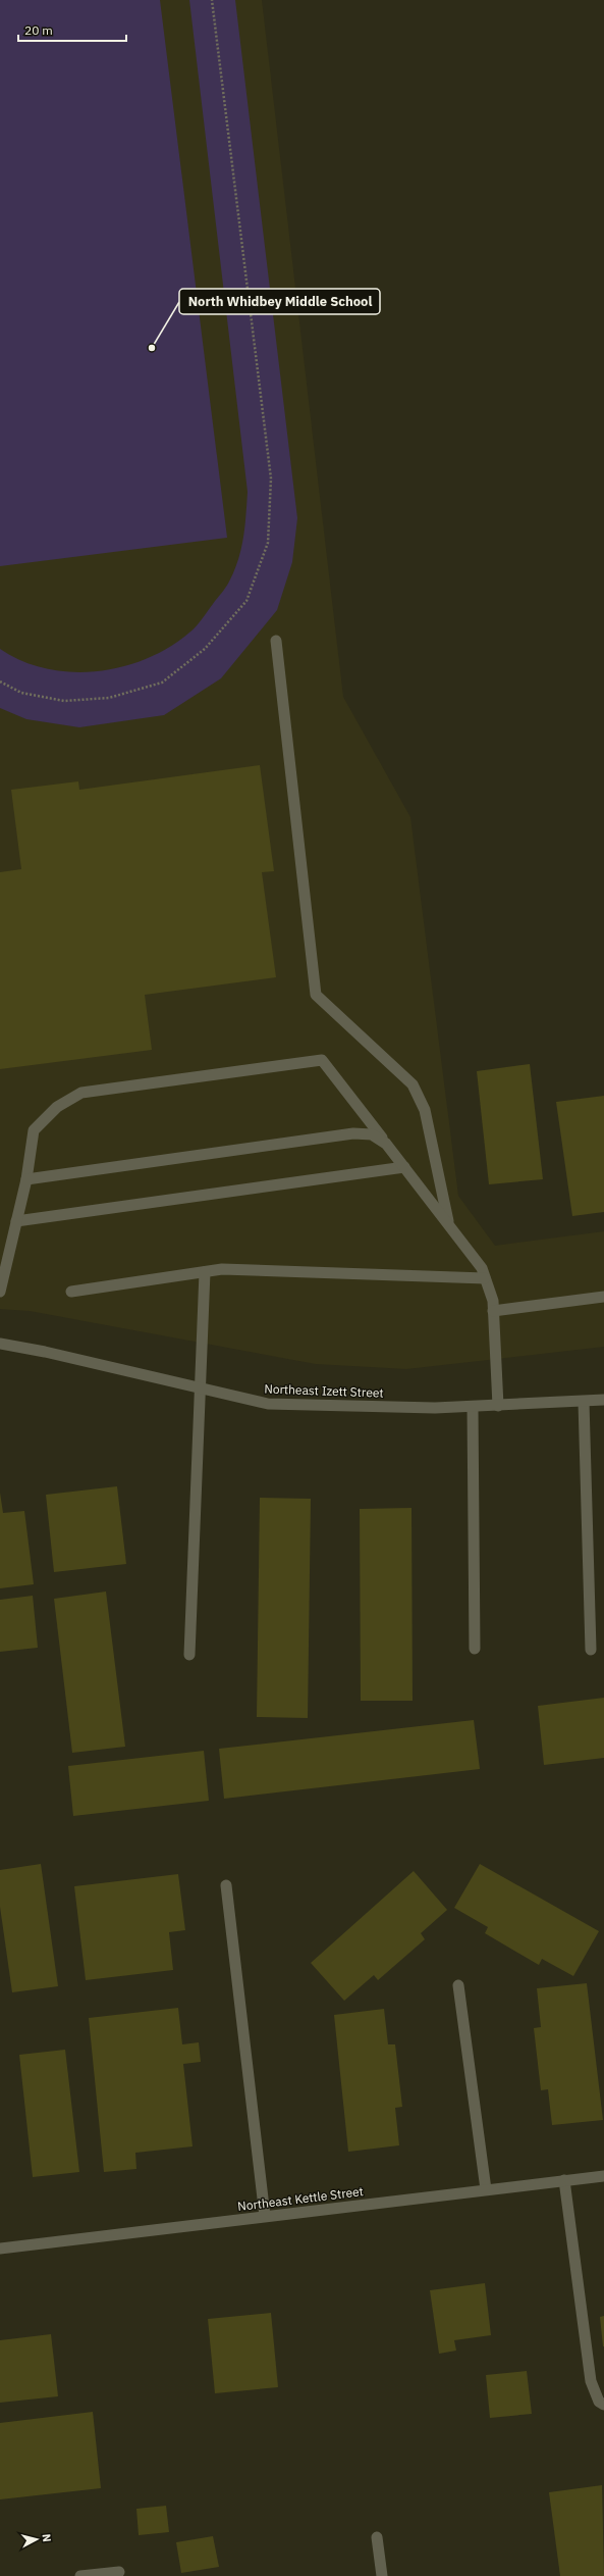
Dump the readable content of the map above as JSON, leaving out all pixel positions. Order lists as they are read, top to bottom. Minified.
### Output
{"streets":{"street":["Northeast Izett Street","Northeast Kettle Street"]},"places":["North Whidbey Middle School"],"scale_bar":"20 m","north":"right"}
